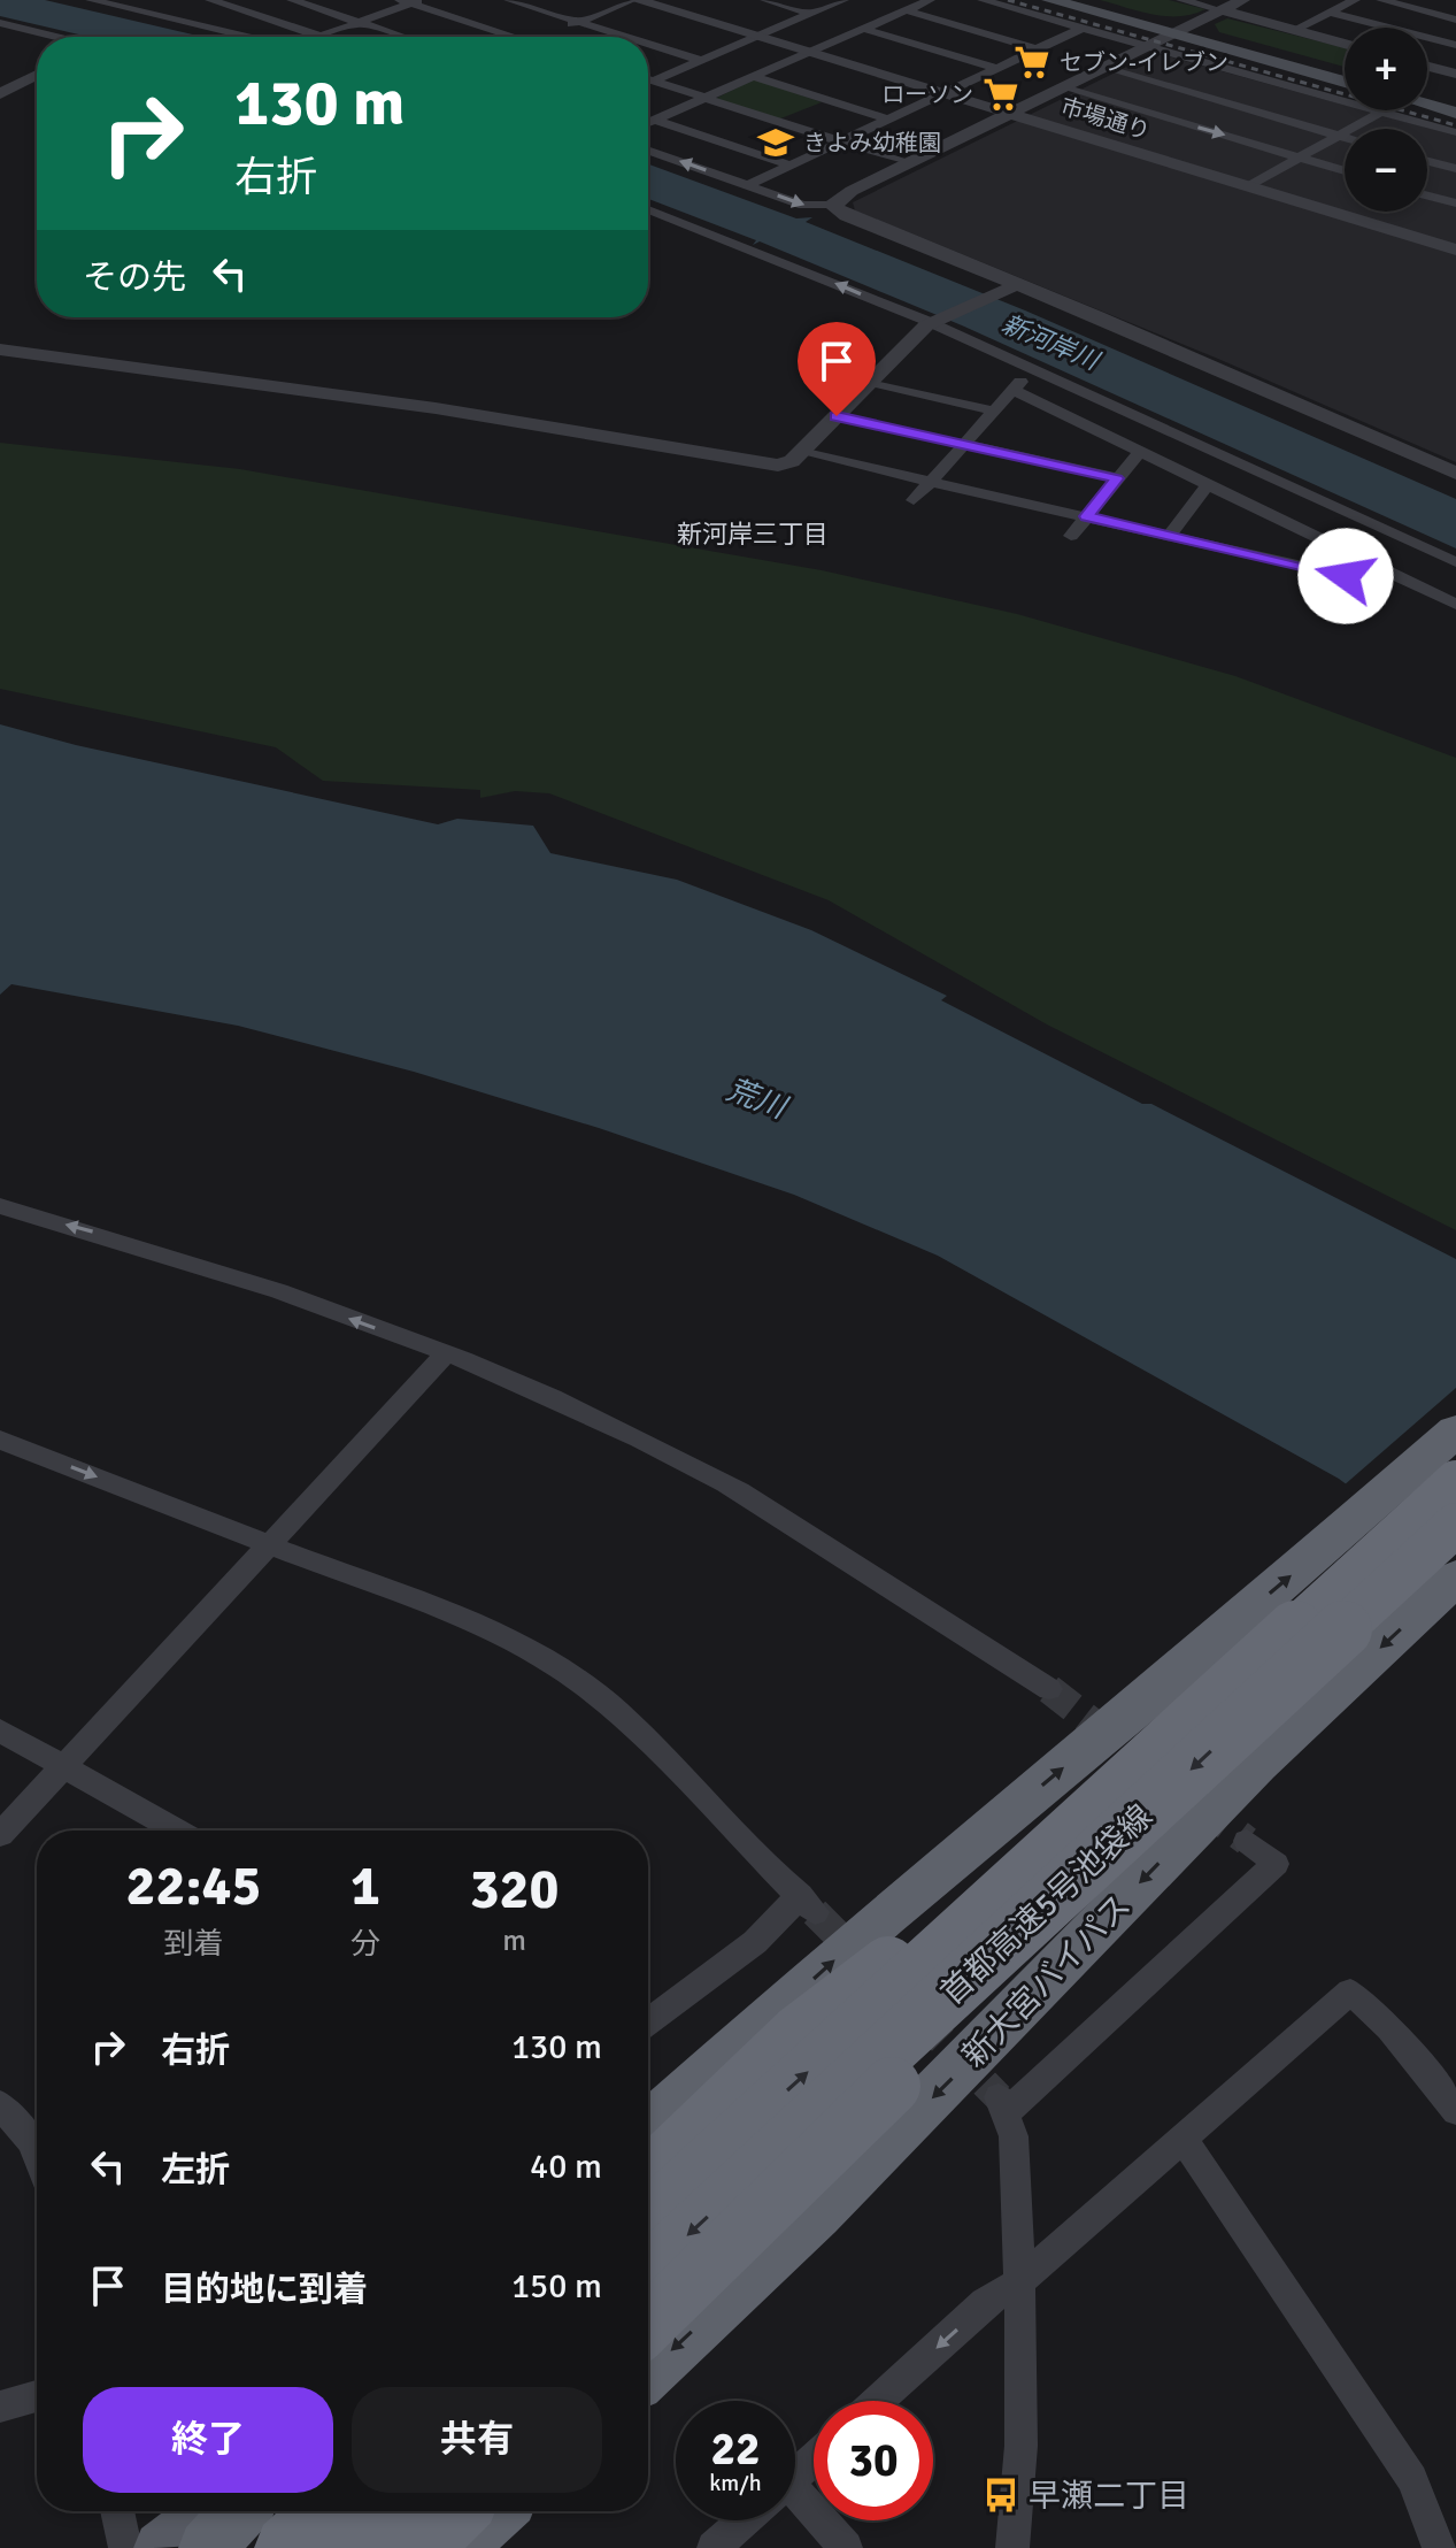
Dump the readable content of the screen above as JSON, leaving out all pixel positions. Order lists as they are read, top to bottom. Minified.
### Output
{"streets":{"highway":["首都高速5号池袋線","新大宮バイパス"],"street":["市場通り"]},"districts":["新河岸三丁目"],"water":["新河岸川","荒川"],"places":{"supermarket":["セブン-イレブン","ローソン"],"school or university":["きよみ幼稚園"],"bus stop":["早瀬二丁目"]},"page":{"map_buttons":["+","−"],"turn":["130 m","右折"],"then":"その先","eta":["22:45","到着","1","分","320","m"],"list":[{"name":"右折","value":"130 m"},{"name":"左折","value":"40 m"},{"name":"目的地に到着","value":"150 m"}],"buttons":["終了","共有"],"speed":"22 km/h","limit":"30"}}
